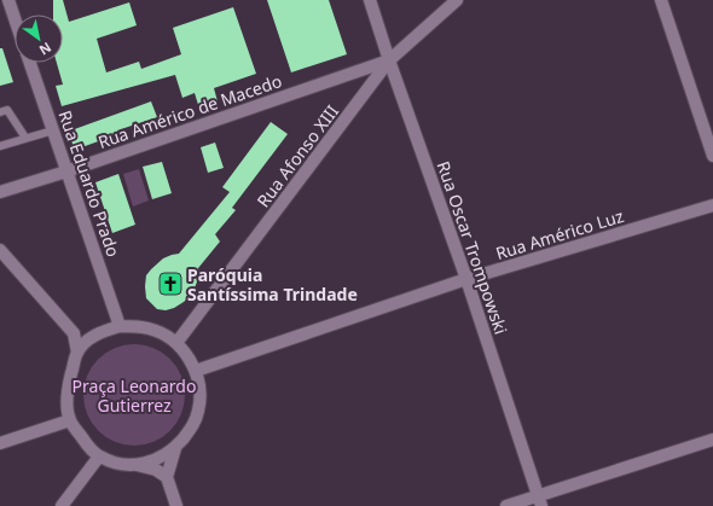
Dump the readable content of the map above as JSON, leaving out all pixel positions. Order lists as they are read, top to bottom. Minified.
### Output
{"streets":{"street":["Rua Américo de Macedo","Rua Afonso XIII","Rua Eduardo Prado","Rua Américo Luz","Rua Oscar Trompowski"]},"crossings":[["Rua Américo de Macedo","Rua Afonso XIII"],["Rua Américo de Macedo","Rua Eduardo Prado"],["Rua Américo de Macedo","Rua Oscar Trompowski"],["Rua Afonso XIII","Rua Eduardo Prado"],["Rua Afonso XIII","Rua Américo Luz"],["Rua Afonso XIII","Rua Oscar Trompowski"],["Rua Eduardo Prado","Rua Américo Luz"],["Rua Américo Luz","Rua Oscar Trompowski"]],"parks":["Praça Leonardo Gutierrez"],"places":{"church":["Paróquia Santíssima Trindade"]},"north":"bottom right"}
